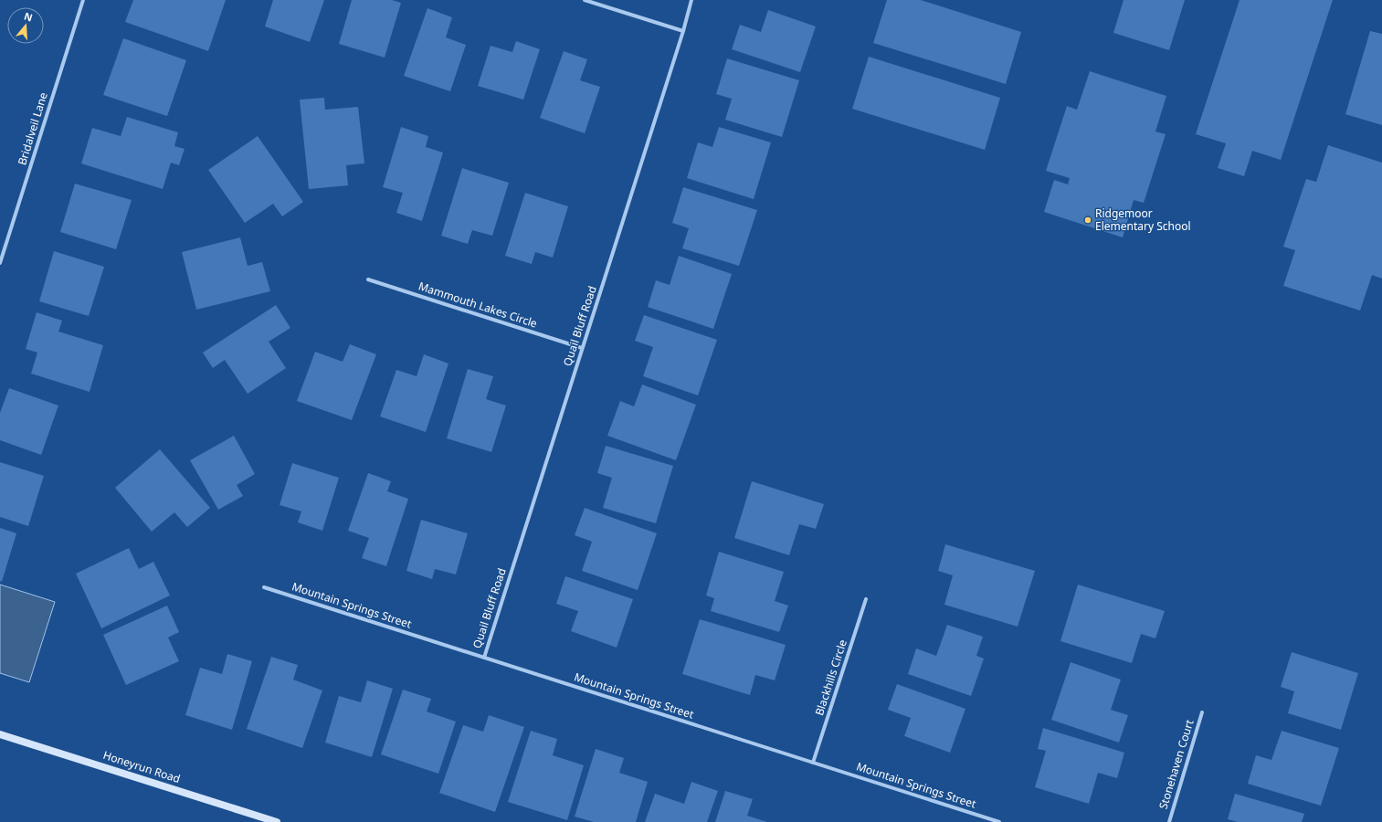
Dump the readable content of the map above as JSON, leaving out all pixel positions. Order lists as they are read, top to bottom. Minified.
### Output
{"streets":{"street":["Bridalveil Lane","Mammouth Lakes Circle","Quail Bluff Road","Mountain Springs Street","Blackhills Circle","Stonehaven Court","Honeyrun Road"]},"crossings":[["Mammouth Lakes Circle","Quail Bluff Road"],["Quail Bluff Road","Mountain Springs Street"],["Mountain Springs Street","Blackhills Circle"]],"places":["Ridgemoor Elementary School"],"north":"top"}
